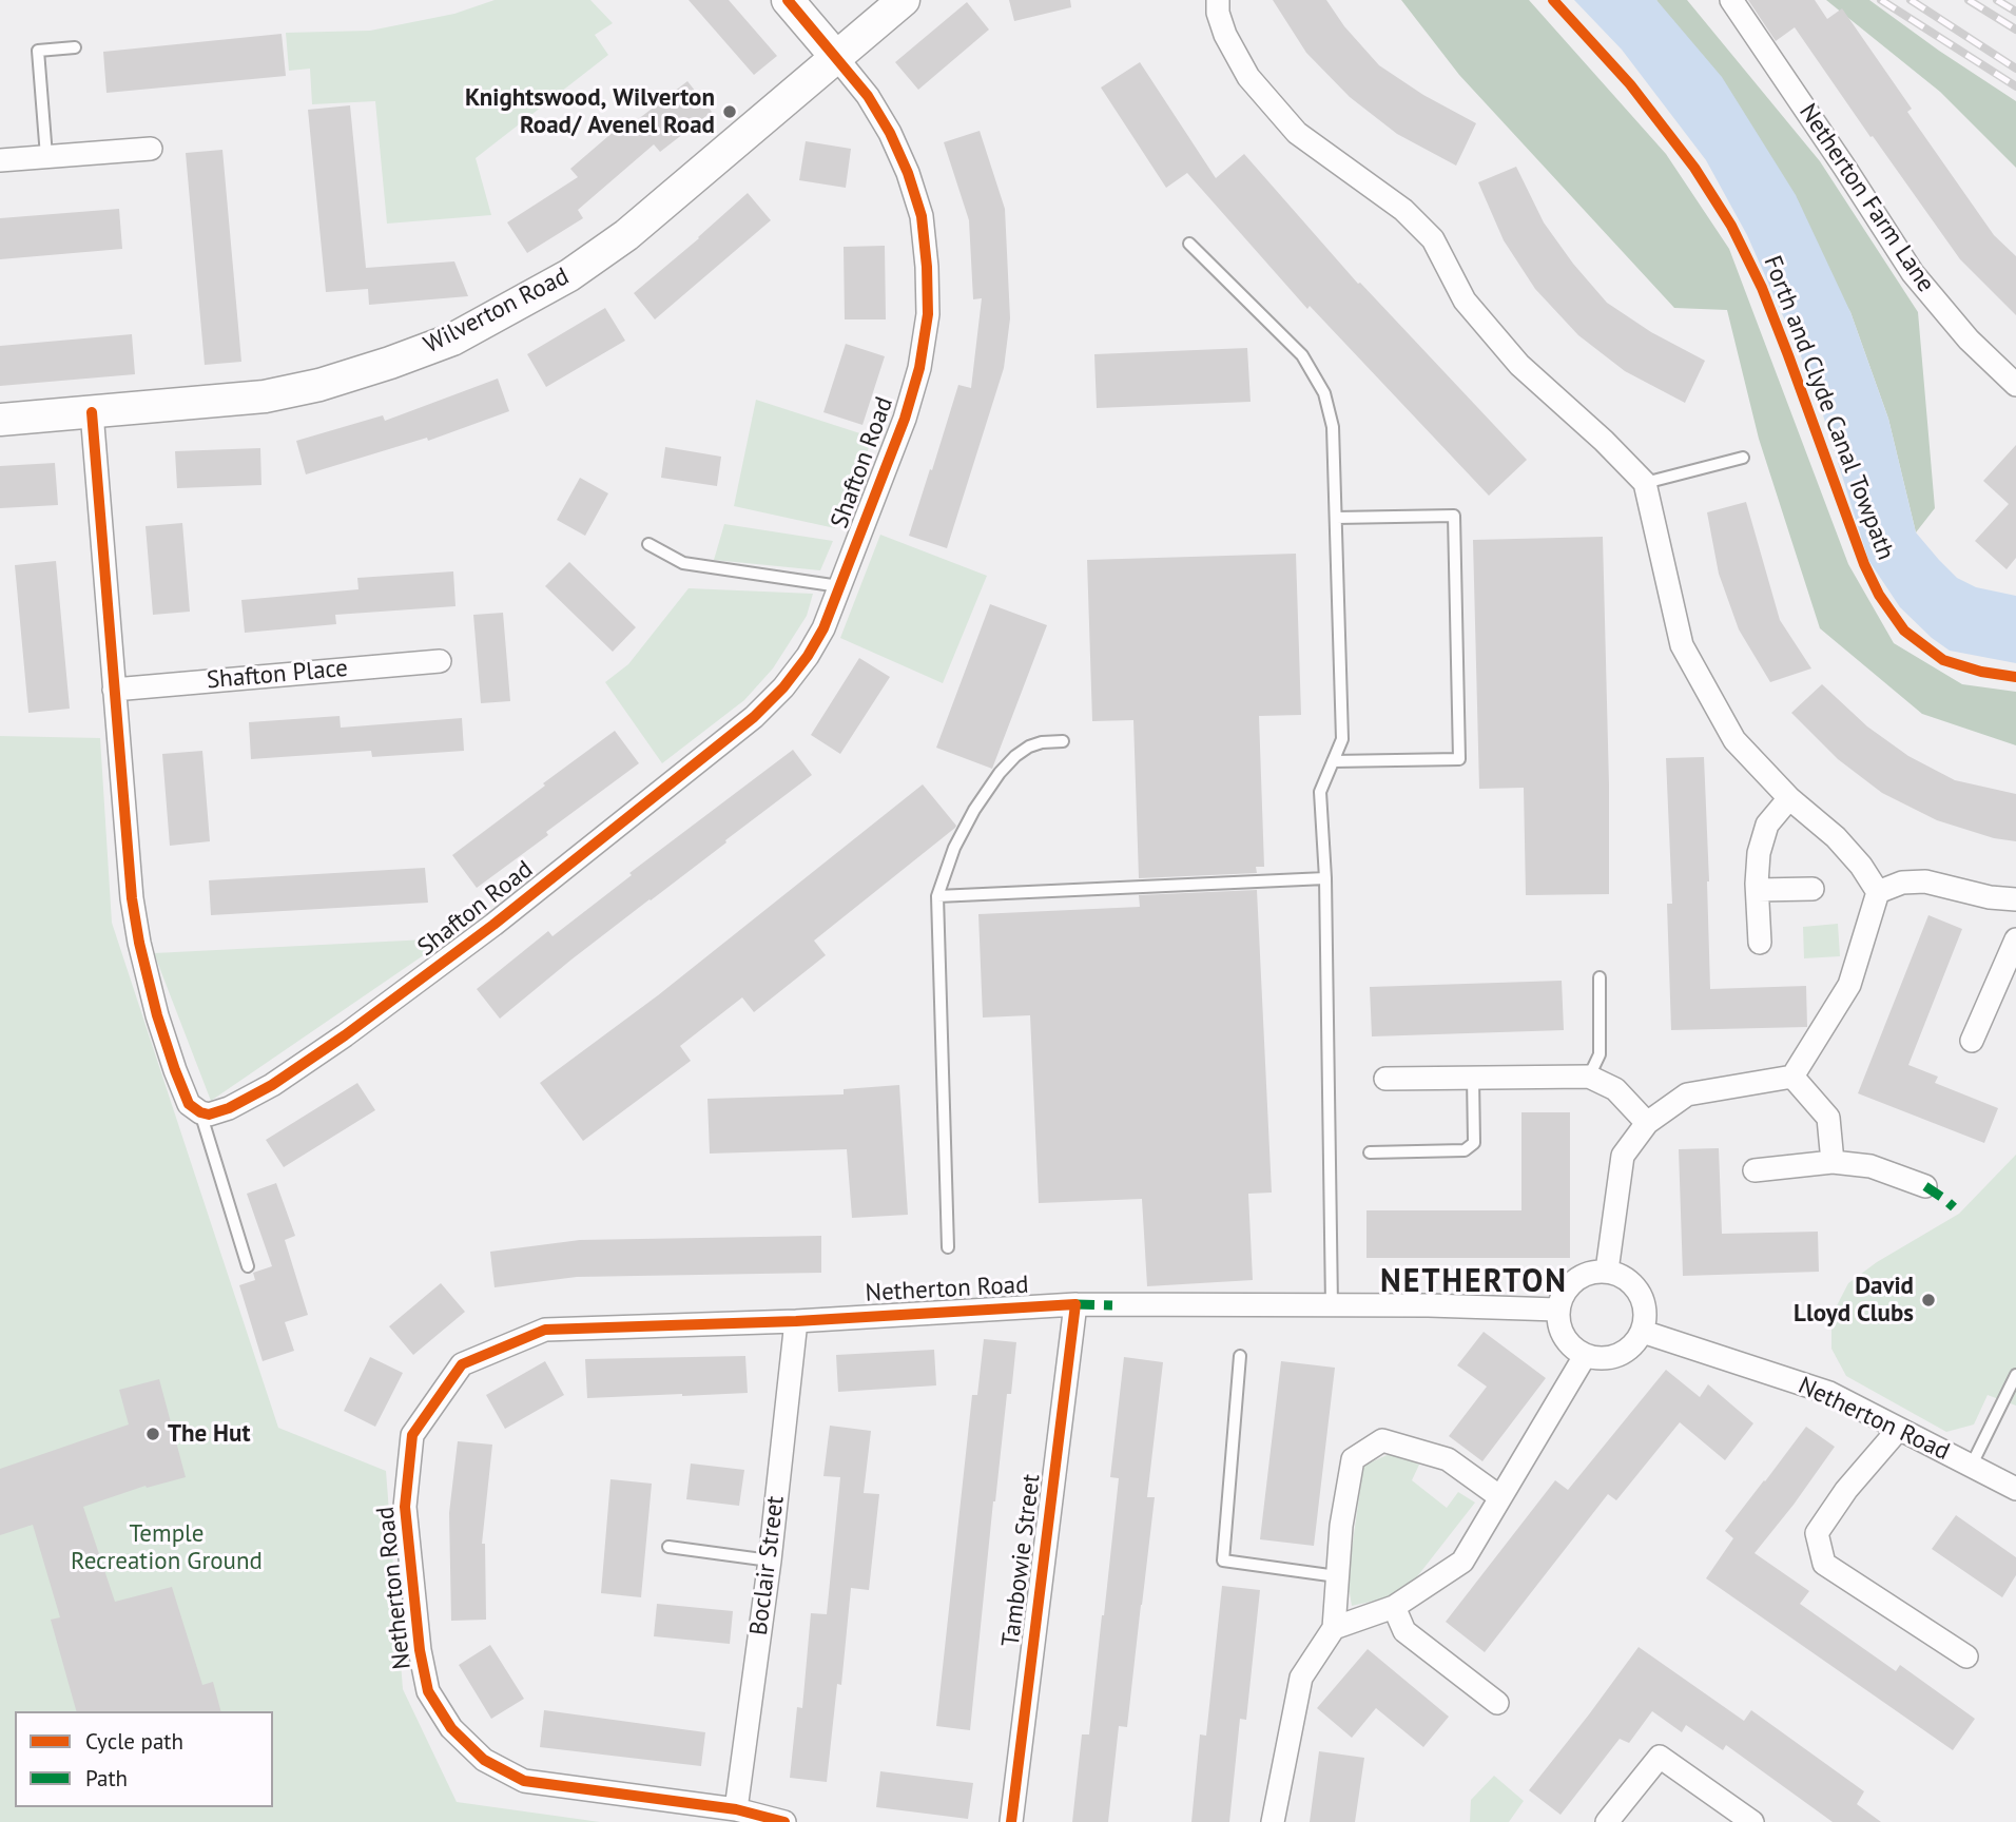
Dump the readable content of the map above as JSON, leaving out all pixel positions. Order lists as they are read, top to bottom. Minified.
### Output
{"streets":{"street":["Netherton Farm Lane","Wilverton Road","Shafton Road","Shafton Place","Netherton Road","Tambowie Street","Boclair Street"],"cycle path":["Forth and Clyde Canal Towpath"]},"crossings":[["Wilverton Road","Shafton Road"],["Netherton Road","Tambowie Street"],["Netherton Road","Boclair Street"]],"districts":["NETHERTON"],"parks":["Temple Recreation Ground"],"places":["Knightswood, Wilverton Road/ Avenel Road","David Lloyd Clubs","The Hut"],"legend":["Cycle path","Path"]}
